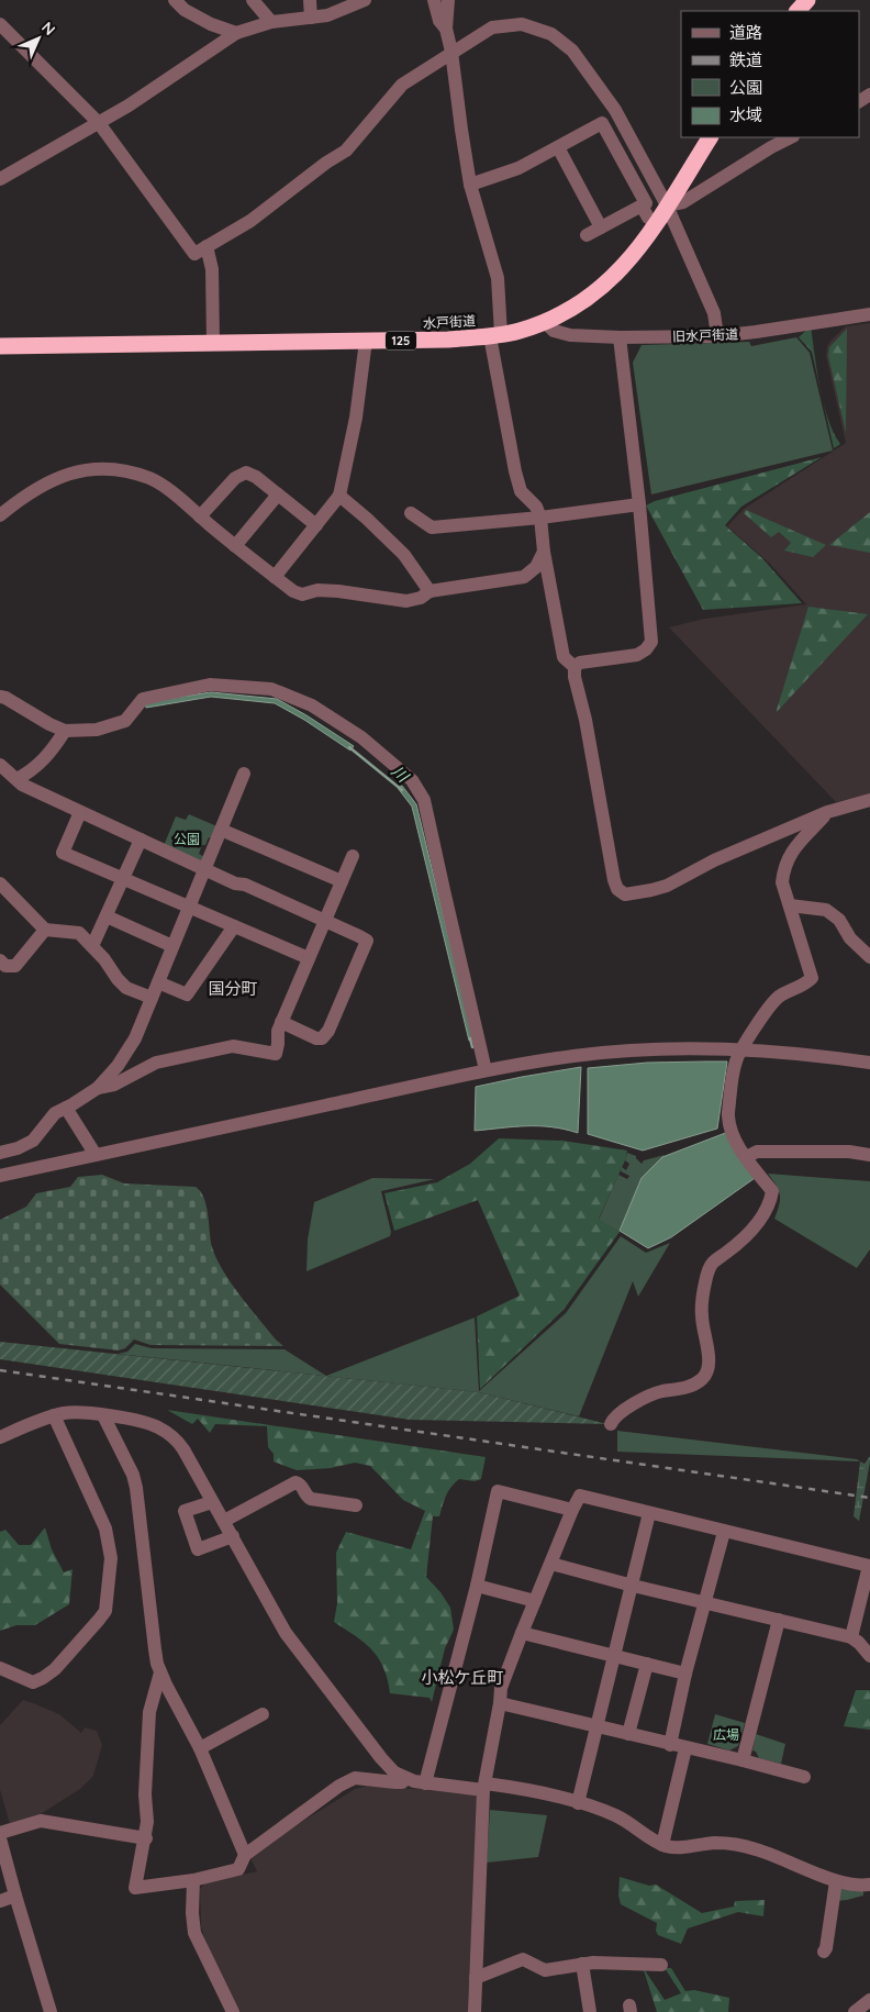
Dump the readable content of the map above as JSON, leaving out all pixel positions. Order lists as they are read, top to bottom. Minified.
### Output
{"streets":{"highway":["水戸街道","125"],"street":["旧水戸街道"]},"crossings":[["水戸街道","旧水戸街道"]],"districts":["国分町","小松ケ丘町"],"water":["川"],"parks":["公園","広場"],"legend":["道路","鉄道","公園","水域"],"north":"top right"}
